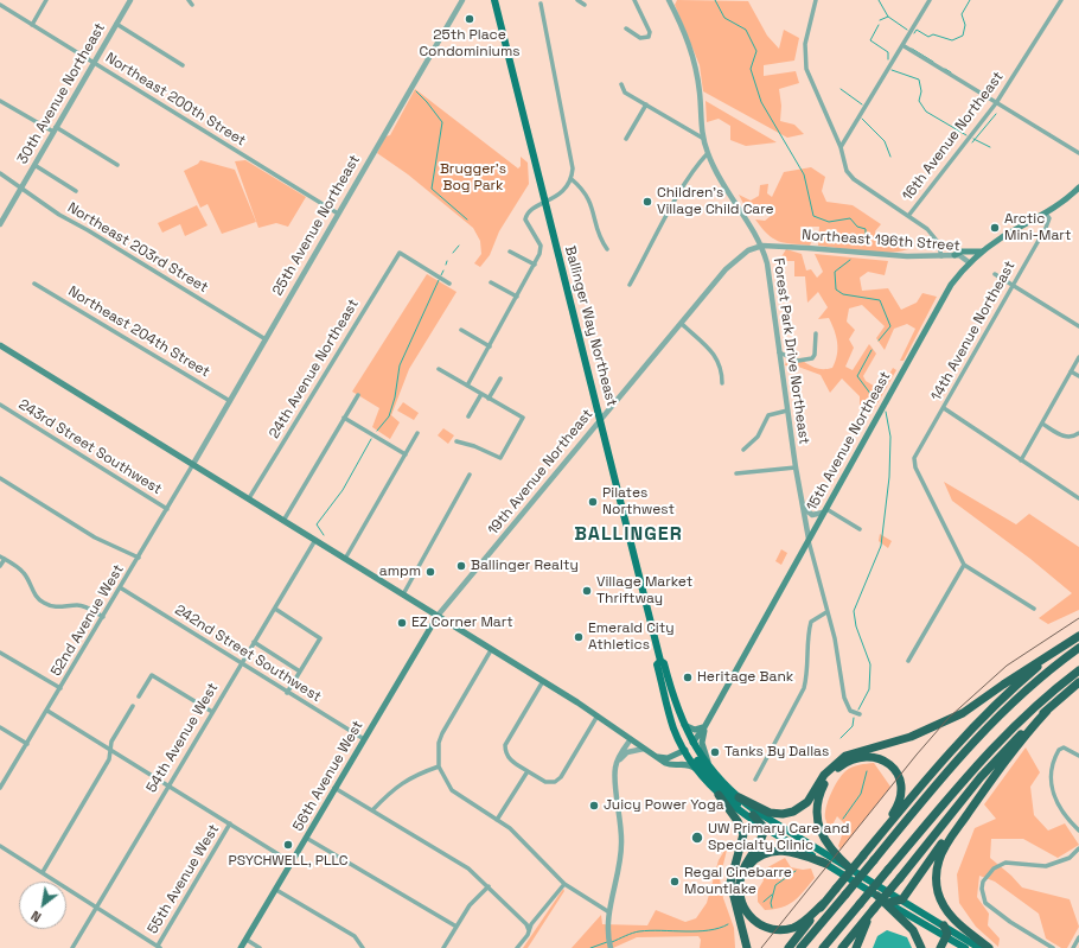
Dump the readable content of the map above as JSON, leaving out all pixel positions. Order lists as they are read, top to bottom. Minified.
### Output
{"streets":{"main road":["Ballinger Way Northeast","15th Avenue Northeast","56th Avenue West"],"street":["30th Avenue Northeast","Northeast 200th Street","16th Avenue Northeast","25th Avenue Northeast","Northeast 196th Street","Northeast 203rd Street","14th Avenue Northeast","Northeast 204th Street","Forest Park Drive Northeast","24th Avenue Northeast","243rd Street Southwest","19th Avenue Northeast","52nd Avenue West","242nd Street Southwest","54th Avenue West","55th Avenue West"]},"crossings":[["30th Avenue Northeast","Northeast 200th Street"],["30th Avenue Northeast","Northeast 203rd Street"],["Northeast 200th Street","25th Avenue Northeast"],["25th Avenue Northeast","Northeast 203rd Street"],["25th Avenue Northeast","Northeast 204th Street"],["25th Avenue Northeast","52nd Avenue West"],["Northeast 196th Street","Forest Park Drive Northeast"],["Northeast 196th Street","15th Avenue Northeast"],["Northeast 196th Street","19th Avenue Northeast"],["Ballinger Way Northeast","15th Avenue Northeast"],["Ballinger Way Northeast","19th Avenue Northeast"],["14th Avenue Northeast","15th Avenue Northeast"],["Forest Park Drive Northeast","15th Avenue Northeast"],["Forest Park Drive Northeast","19th Avenue Northeast"],["243rd Street Southwest","52nd Avenue West"],["19th Avenue Northeast","56th Avenue West"],["52nd Avenue West","242nd Street Southwest"],["242nd Street Southwest","54th Avenue West"],["242nd Street Southwest","56th Avenue West"]],"districts":["BALLINGER"],"parks":["Brugger's Bog Park"],"places":["25th Place Condominiums","Children's Village Child Care","Arctic Mini-Mart","Pilates Northwest","Ballinger Realty","ampm","Village Market Thriftway","EZ Corner Mart","Emerald City Athletics","Heritage Bank","Tanks By Dallas","Juicy Power Yoga","UW Primary Care and Specialty Clinic","PSYCHWELL, PLLC","Regal Cinebarre Mountlake"],"north":"bottom left"}
